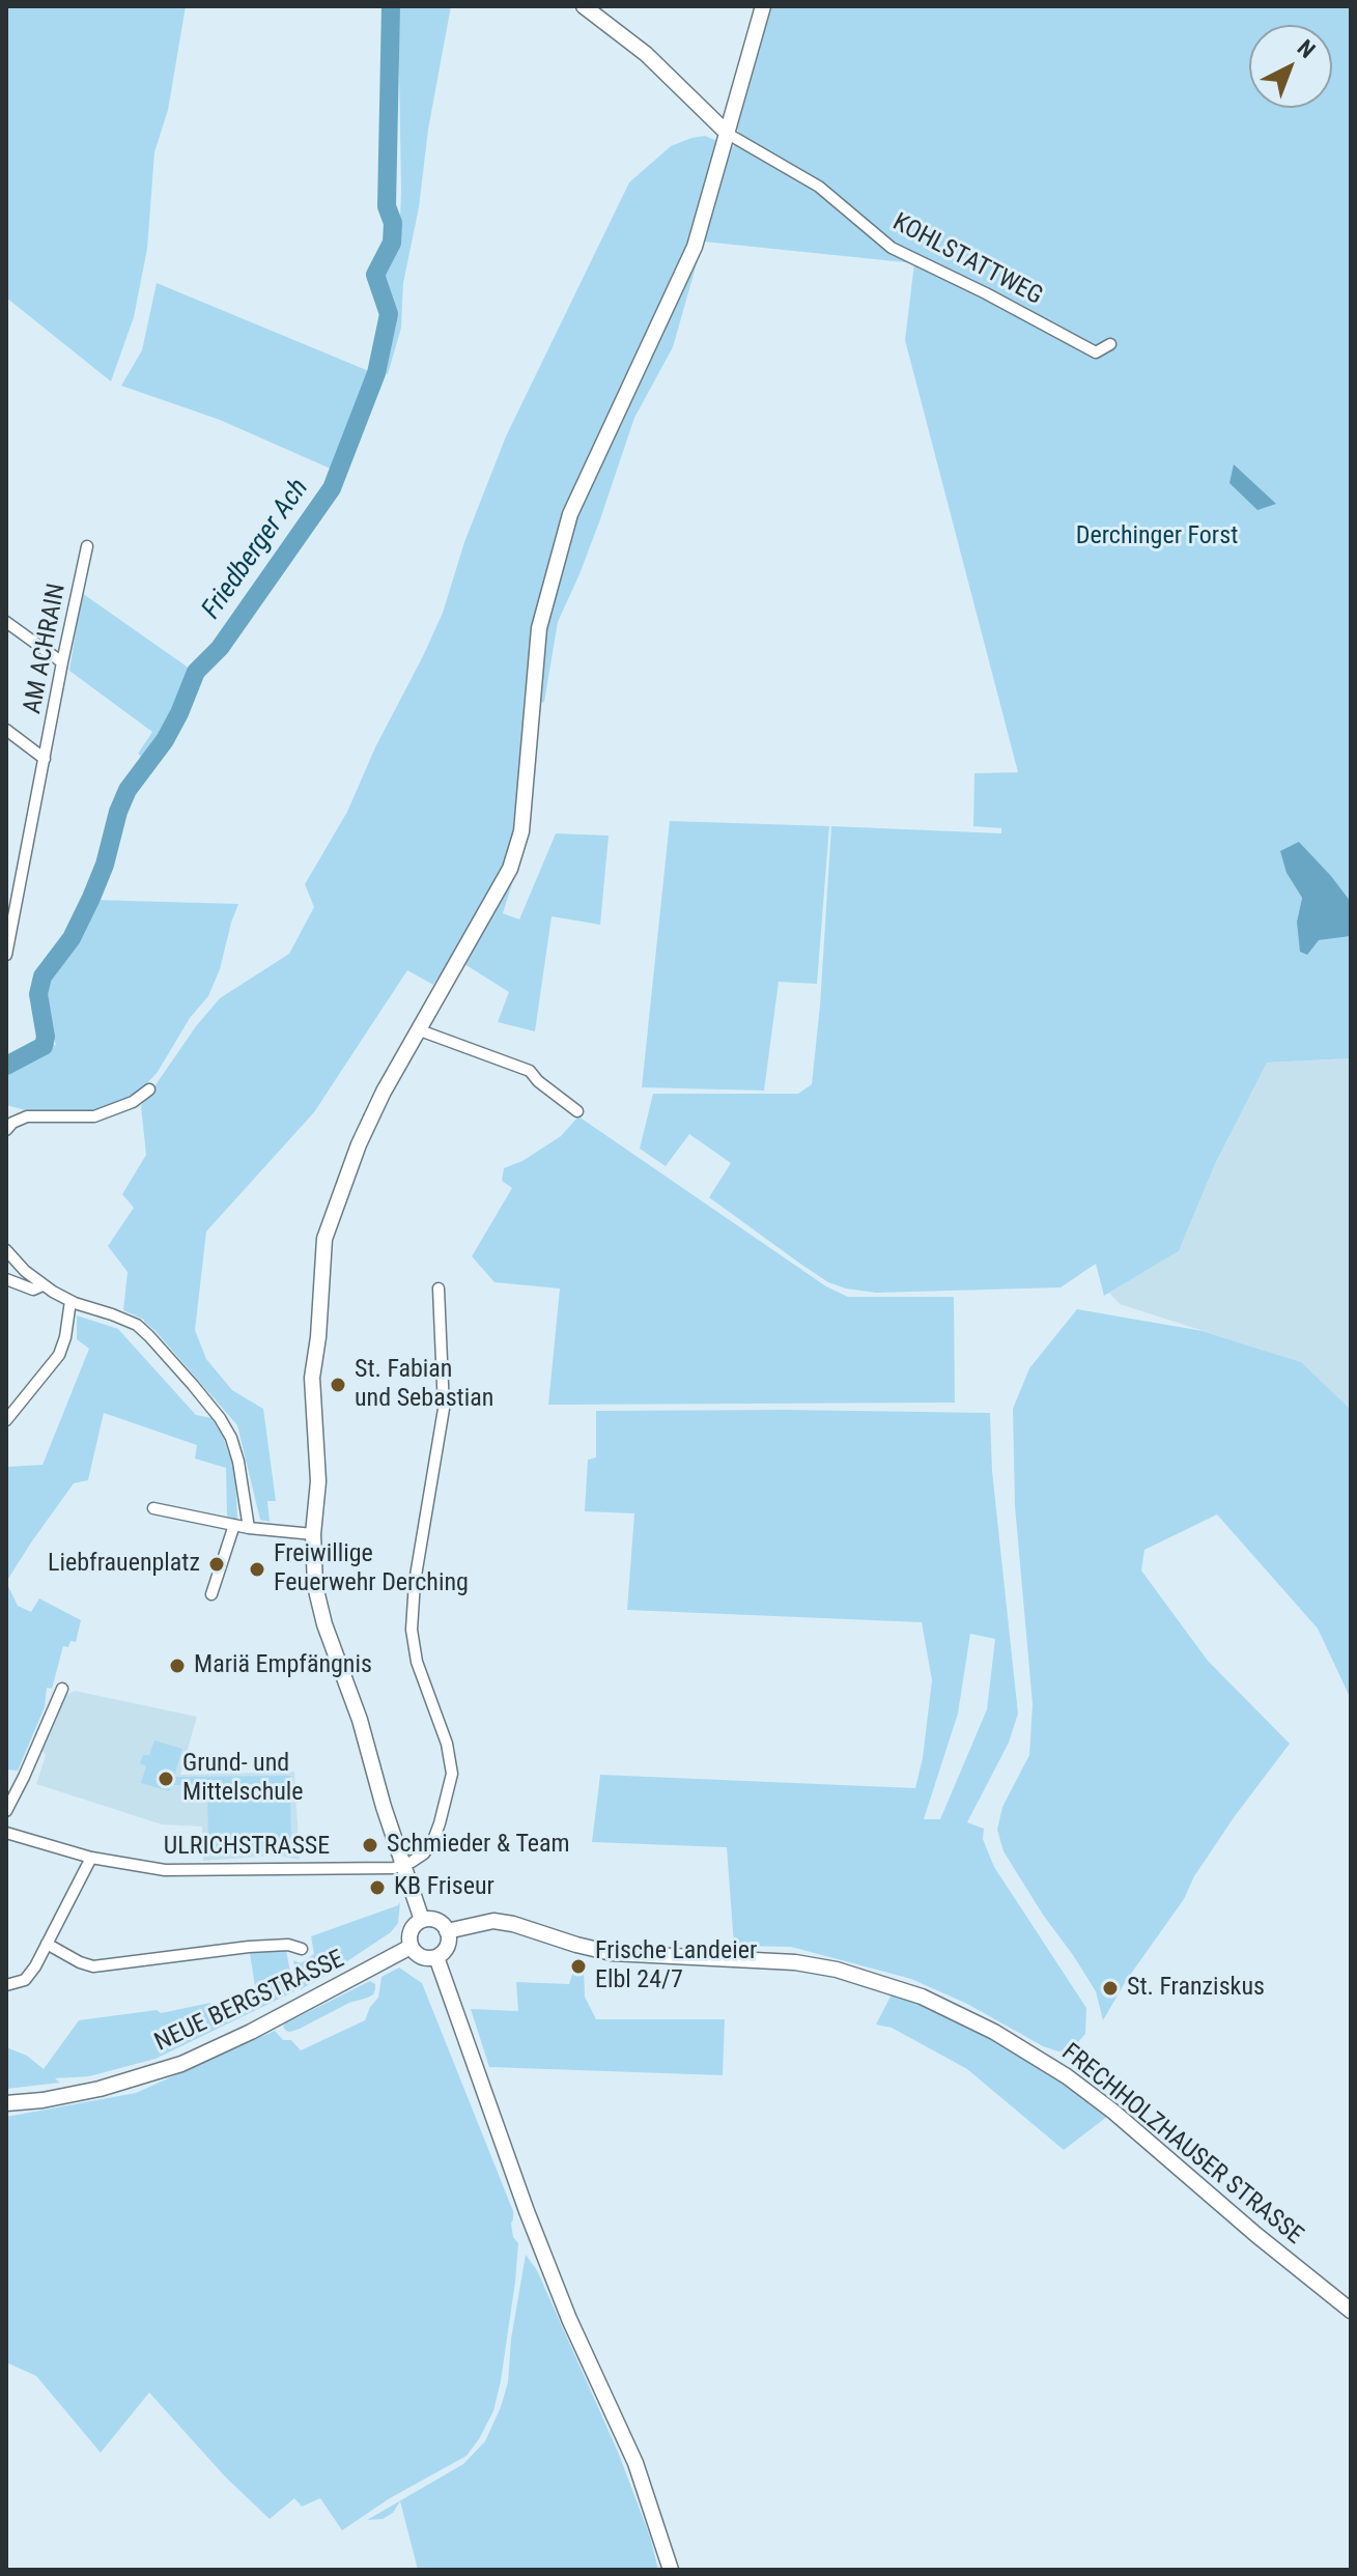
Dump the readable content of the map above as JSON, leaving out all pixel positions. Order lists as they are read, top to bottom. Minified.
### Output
{"streets":{"street":["KOHLSTATTWEG","AM ACHRAIN","ULRICHSTRASSE","NEUE BERGSTRASSE","FRECHHOLZHAUSER STRASSE"]},"crossings":[["NEUE BERGSTRASSE","FRECHHOLZHAUSER STRASSE"]],"water":["Friedberger Ach"],"parks":["Derchinger Forst"],"places":["St. Fabian und Sebastian","Liebfrauenplatz","Freiwillige Feuerwehr Derching","Mariä Empfängnis","Grund- und Mittelschule","Schmieder & Team","KB Friseur","Frische Landeier Elbl 24/7","St. Franziskus"],"north":"top right"}
